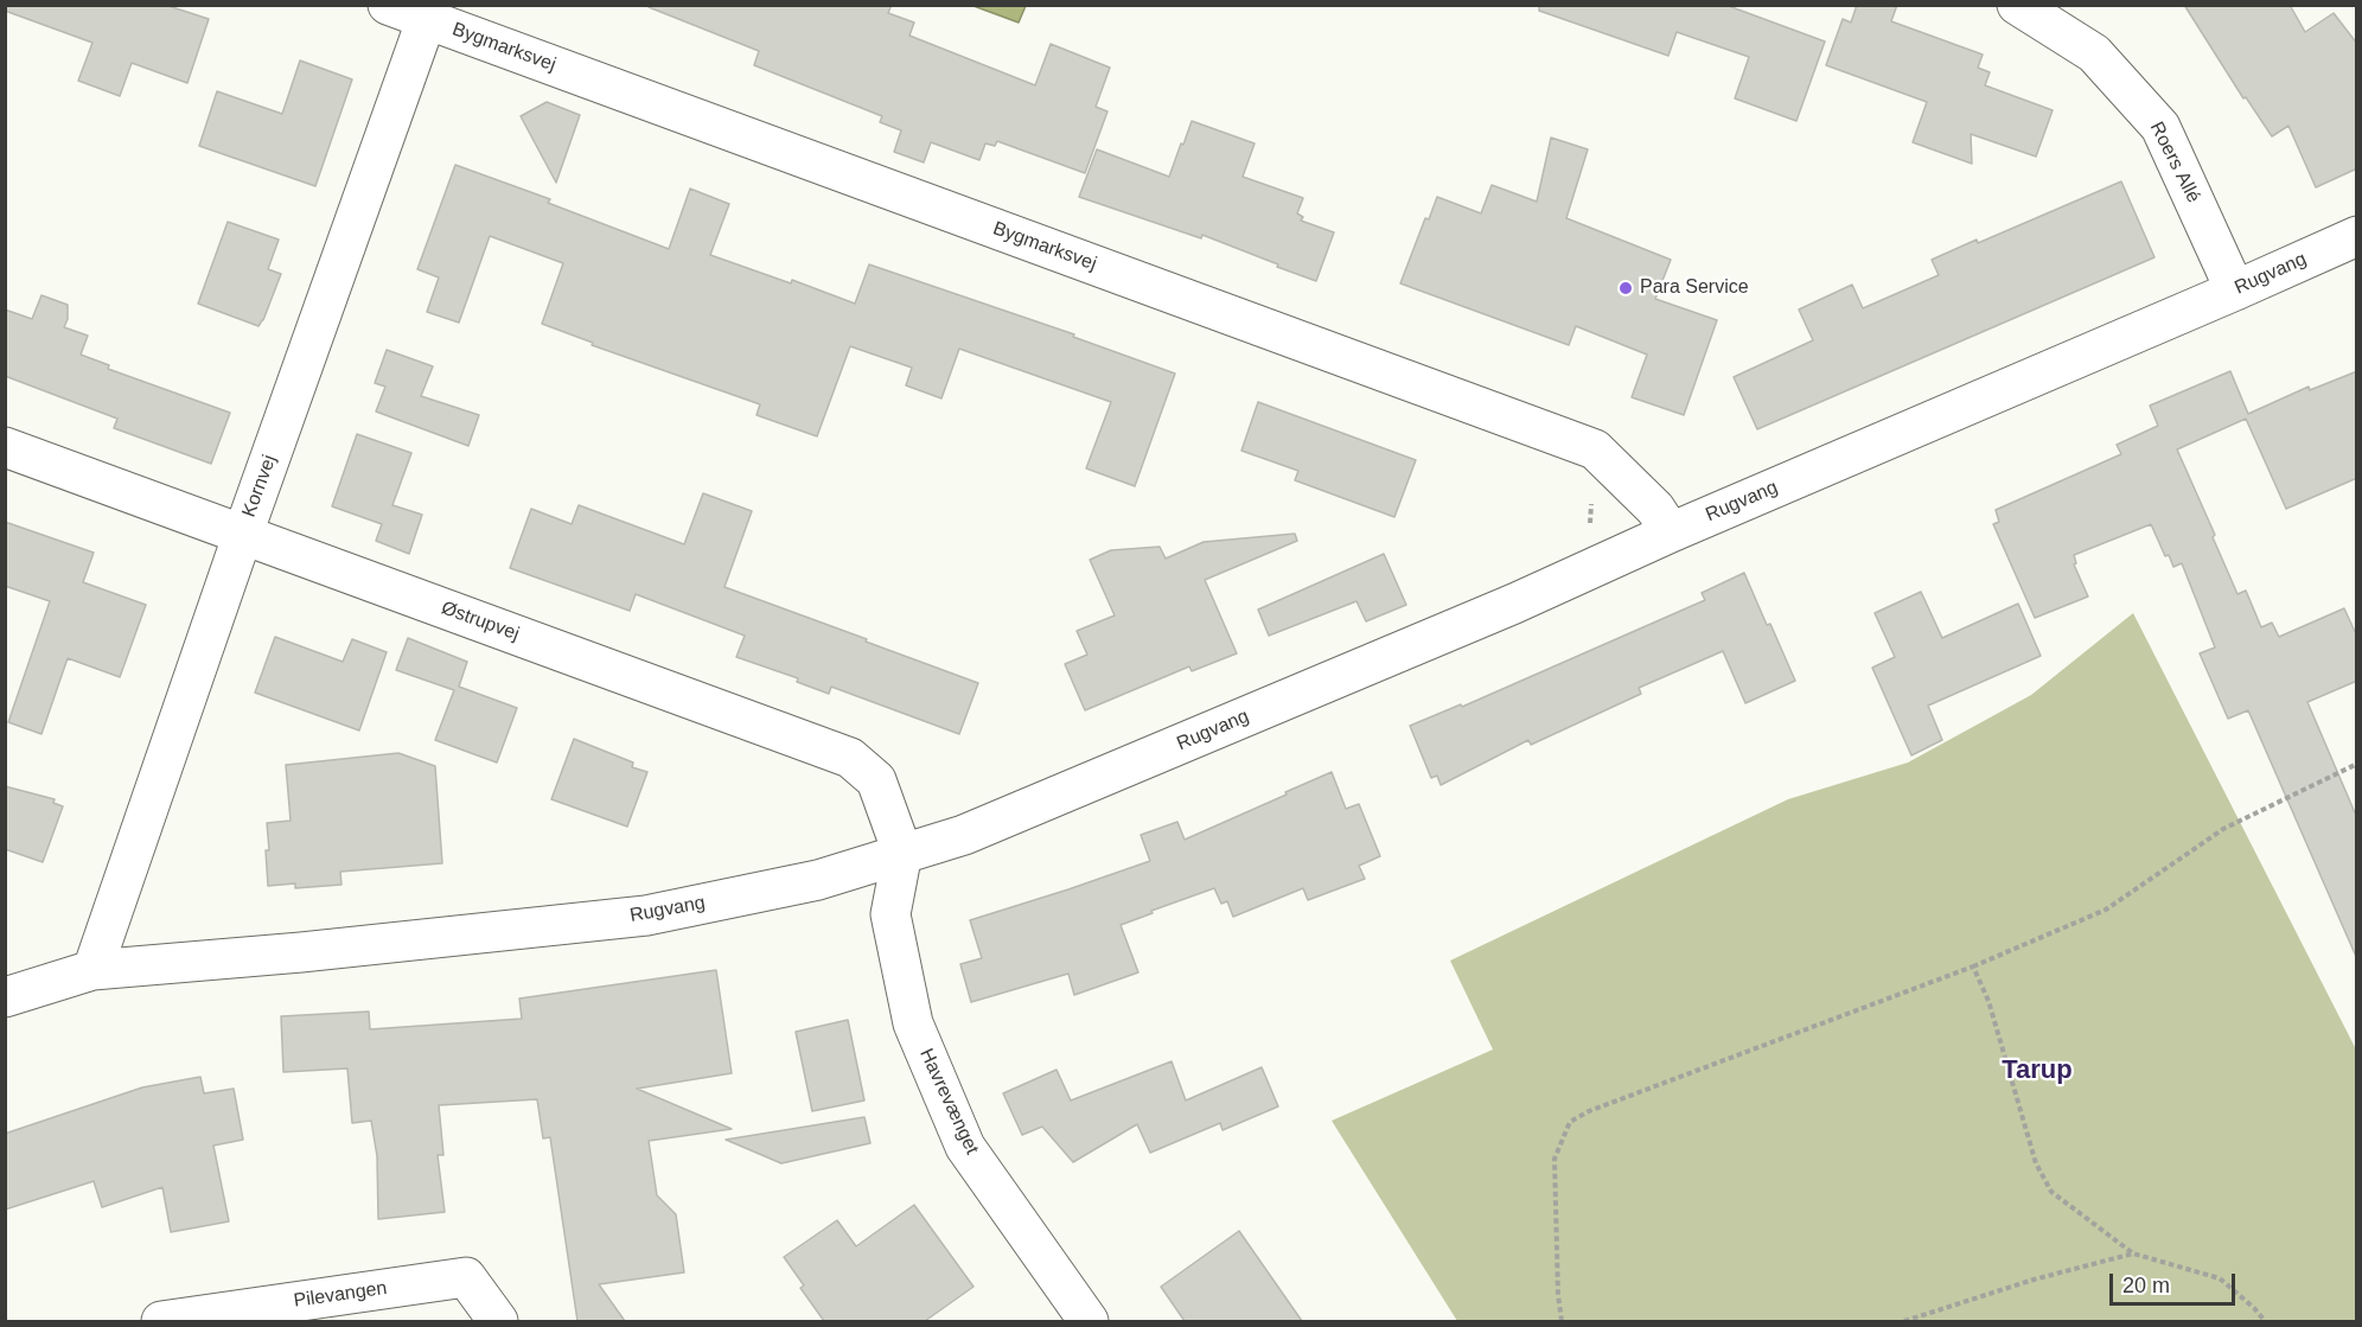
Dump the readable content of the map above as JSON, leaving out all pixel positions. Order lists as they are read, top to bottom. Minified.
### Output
{"streets":{"street":["Bygmarksvej","Roers Allé","Rugvang","Kornvej","Østrupvej","Havrevænget","Pilevangen"]},"crossings":[["Bygmarksvej","Rugvang"],["Bygmarksvej","Kornvej"],["Roers Allé","Rugvang"],["Rugvang","Kornvej"],["Rugvang","Østrupvej"],["Rugvang","Havrevænget"],["Kornvej","Østrupvej"],["Østrupvej","Havrevænget"]],"districts":["Tarup"],"places":["Para Service"],"scale_bar":"20 m"}
